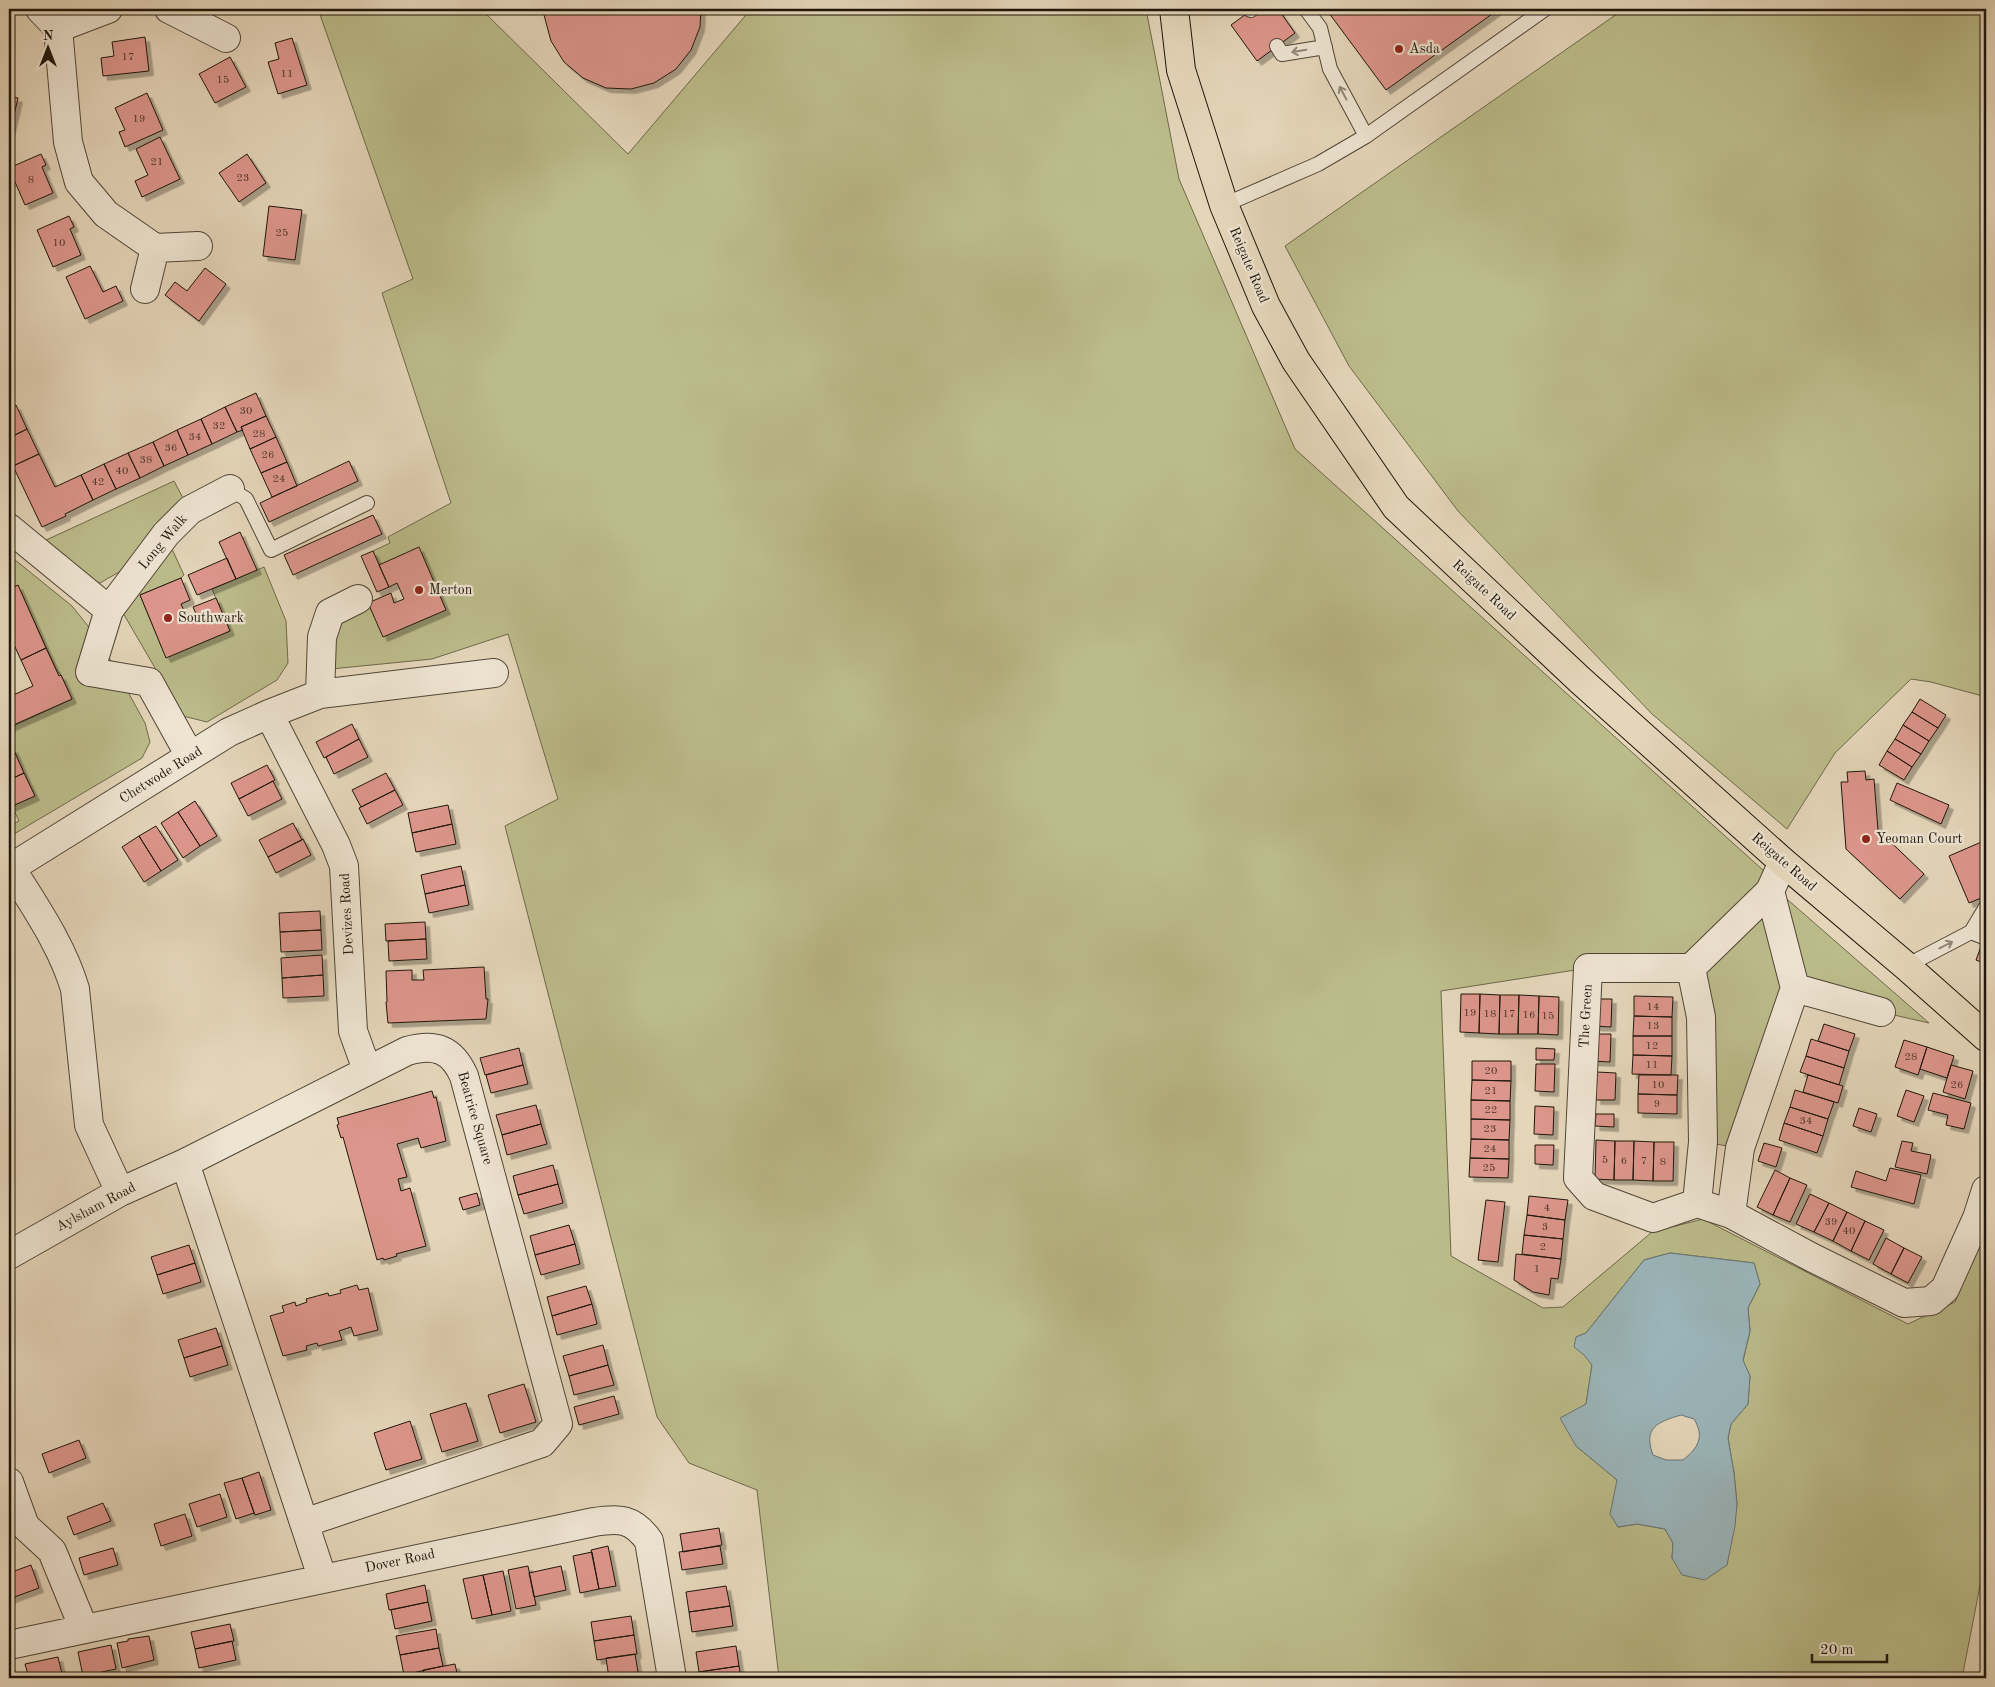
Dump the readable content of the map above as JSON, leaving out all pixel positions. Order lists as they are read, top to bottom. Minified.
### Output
{"streets":{"highway":["Reigate Road"],"street":["Long Walk","Chetwode Road","Devizes Road","The Green","Beatrice Square","Aylsham Road","Dover Road"]},"crossings":[["Long Walk","Chetwode Road"],["Chetwode Road","Devizes Road"],["Devizes Road","Beatrice Square"],["Beatrice Square","Aylsham Road"]],"places":["Asda","Merton","Southwark","Yeoman Court"],"house_numbers":["17","11","15","19","21","23","8","25","10","30","32","28","34","36","26","38","40","24","42","14","19","18","17","16","15","13","12","28","11","20","10","26","21","9","22","34","23","24","5","6","7","8","25","4","39","3","40","2","1"],"scale_bar":"20 m","north":"top"}
